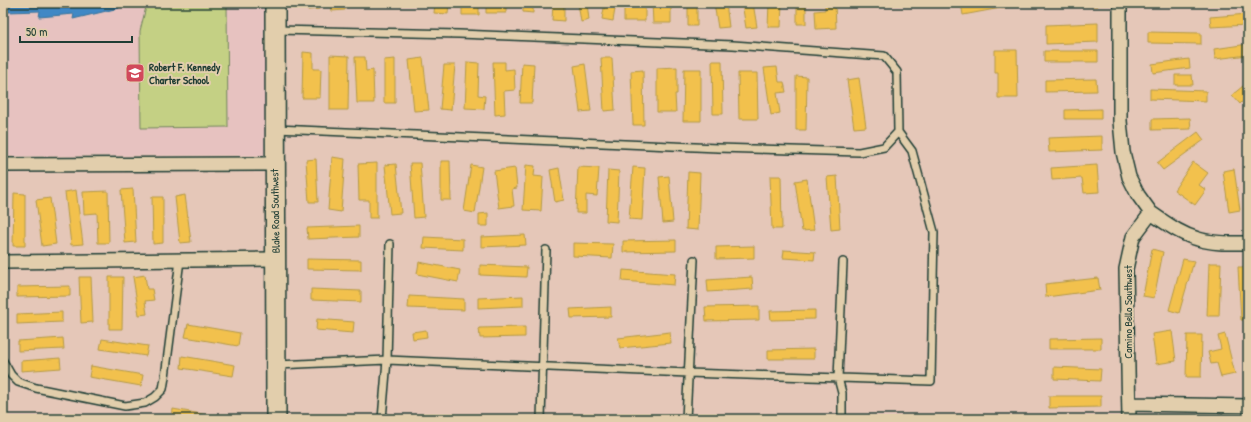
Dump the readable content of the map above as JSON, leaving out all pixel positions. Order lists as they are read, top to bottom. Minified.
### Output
{"streets":{"main road":["Blake Road Southwest"],"street":["Camino Bello Southwest"]},"places":{"school or university":["Robert F. Kennedy Charter School"]},"scale_bar":"50 m"}
